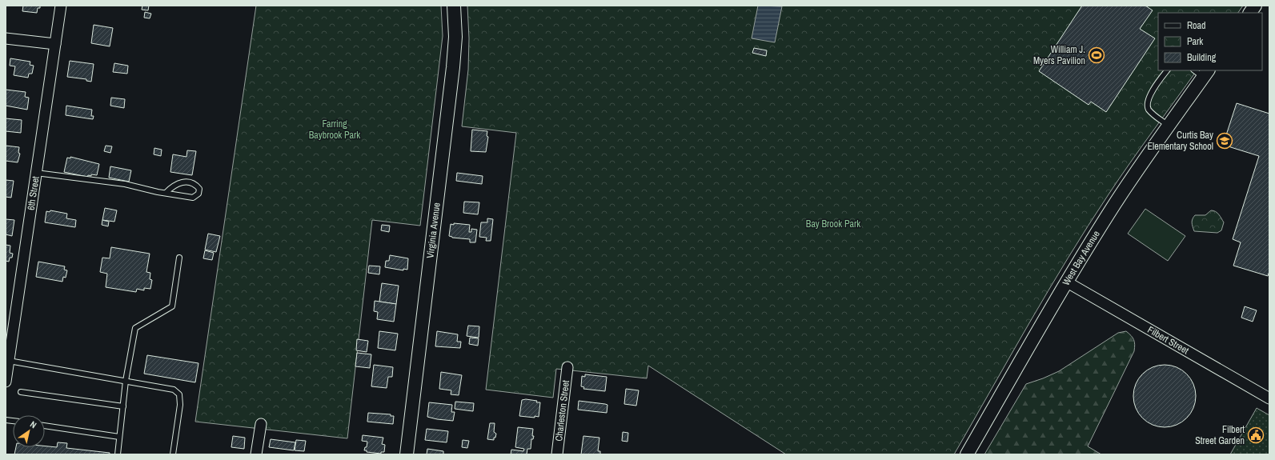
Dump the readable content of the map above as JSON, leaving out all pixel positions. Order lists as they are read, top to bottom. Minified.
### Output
{"streets":{"street":["6th Street","Virginia Avenue","West Bay Avenue","Filbert Street","Charleston Street"]},"crossings":[["West Bay Avenue","Filbert Street"]],"parks":["Farring Baybrook Park","Bay Brook Park"],"places":{"sports":["William J. Myers Pavilion"],"school or university":["Curtis Bay Elementary School"],"public building":["Filbert Street Garden"]},"legend":["Road","Park","Building"],"north":"top right"}
